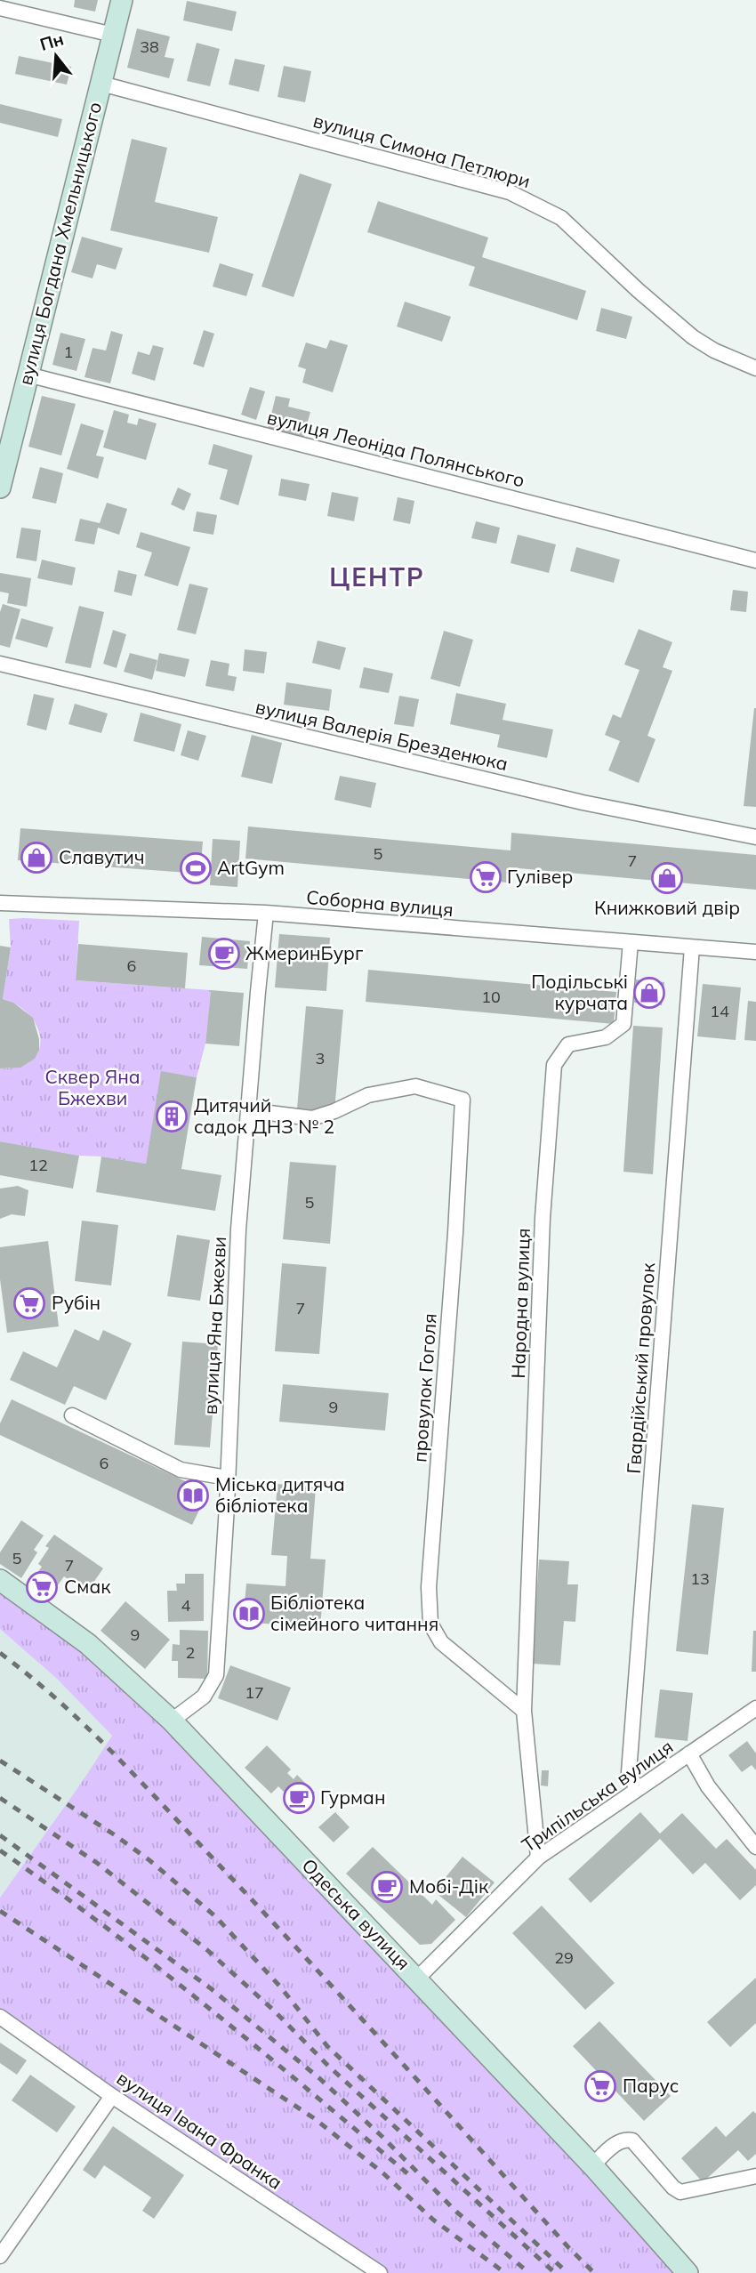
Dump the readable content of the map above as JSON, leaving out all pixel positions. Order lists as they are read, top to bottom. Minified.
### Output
{"streets":{"main road":["вулиця Богдана Хмельницького","Одеська вулиця"],"street":["вулиця Симона Петлюри","вулиця Леоніда Полянського","вулиця Валерія Брезденюка","Соборна вулиця","Народна вулиця","вулиця Яна Бжехви","Гвардійський провулок","провулок Гоголя","Трипільська вулиця","вулиця Івана Франка"]},"crossings":[["вулиця Симона Петлюри","вулиця Богдана Хмельницького"],["вулиця Богдана Хмельницького","вулиця Леоніда Полянського"],["Соборна вулиця","Народна вулиця"],["Соборна вулиця","вулиця Яна Бжехви"],["Соборна вулиця","Гвардійський провулок"],["Народна вулиця","провулок Гоголя"],["вулиця Яна Бжехви","провулок Гоголя"],["вулиця Яна Бжехви","Одеська вулиця"],["Гвардійський провулок","Трипільська вулиця"],["Трипільська вулиця","Одеська вулиця"]],"districts":["ЦЕНТР"],"parks":["Сквер Яна Бжехви"],"places":{"shop":["Славутич","Книжковий двір","Подільські курчата"],"sports":["ArtGym"],"supermarket":["Гулівер","Рубін","Смак","Парус"],"cafe":["ЖмеринБург","Гурман","Мобі-Дік"],"building":["Дитячий садок ДНЗ № 2"],"library":["Міська дитяча бібліотека","Бібліотека сімейного читання"]},"house_numbers":["38","1","5","7","6","10","14","3","12","5","7","9","6","5","7","13","4","9","2","17","29"],"north":"top"}
